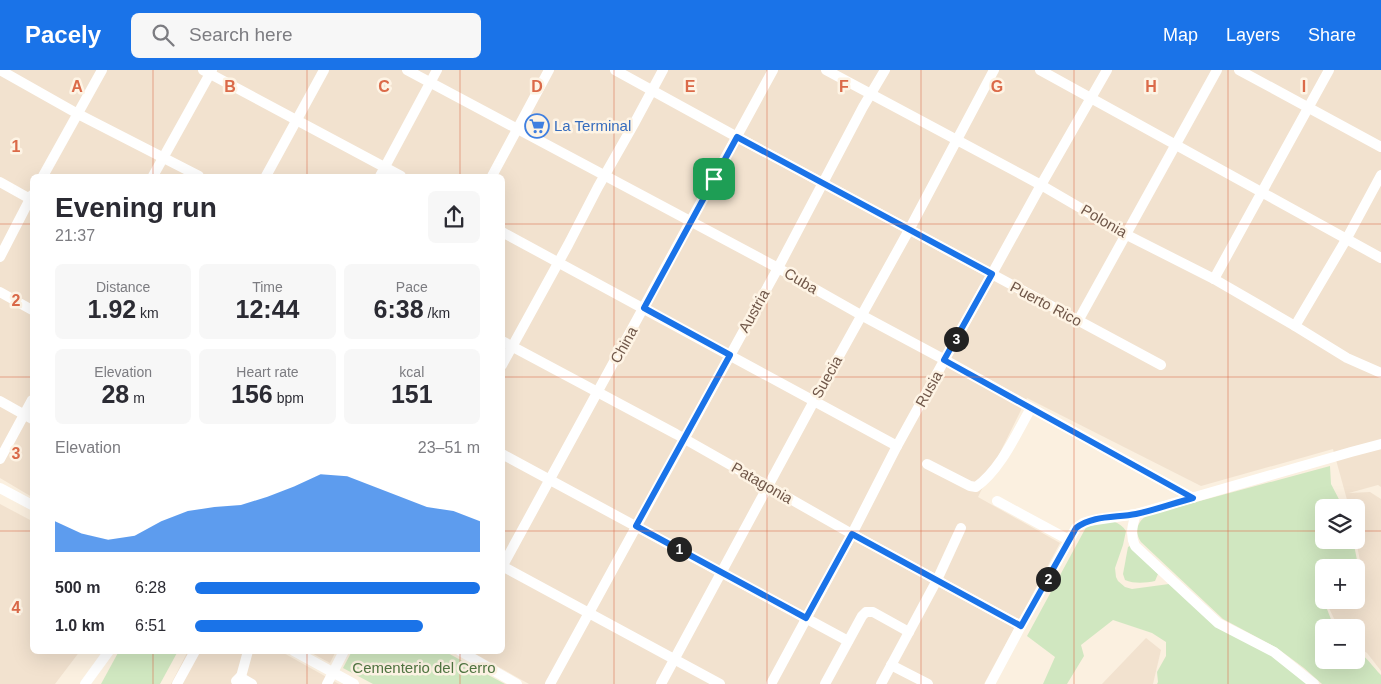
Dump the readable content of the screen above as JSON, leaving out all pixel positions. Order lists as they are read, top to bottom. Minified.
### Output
{"streets":{"street":["Polonia","Cuba","Puerto Rico","Austria","China","Suecia","Rusia","Patagonia"]},"crossings":[["Polonia","Austria"],["Polonia","Suecia"],["Polonia","Rusia"],["Cuba","Austria"],["Cuba","China"],["Cuba","Suecia"],["Cuba","Rusia"],["Puerto Rico","Austria"],["Puerto Rico","China"],["Puerto Rico","Suecia"],["Puerto Rico","Rusia"],["Austria","Patagonia"],["China","Patagonia"],["Suecia","Patagonia"],["Rusia","Patagonia"]],"parks":["Cementerio del Cerro"],"places":{"supermarket":["La Terminal"]},"page":{"header":"Pacely","search":"Search here","nav":["Map","Layers","Share"],"heading":["Evening run","21:37"],"stats":[["Distance","1.92 km"],["Time","12:44"],["Pace","6:38 /km"],["Elevation","28 m"],["Heart rate","156 bpm"],["kcal","151"]],"pins":["3","1","2"],"chart":["Elevation","23–51 m"],"map_buttons":["+","−"],"list":[{"name":"500 m","note":"6:28"},{"name":"1.0 km","note":"6:51"}]},"grid":{"columns":["A","B","C","D","E","F","G","H","I"],"rows":["1","2","3","4"]}}
